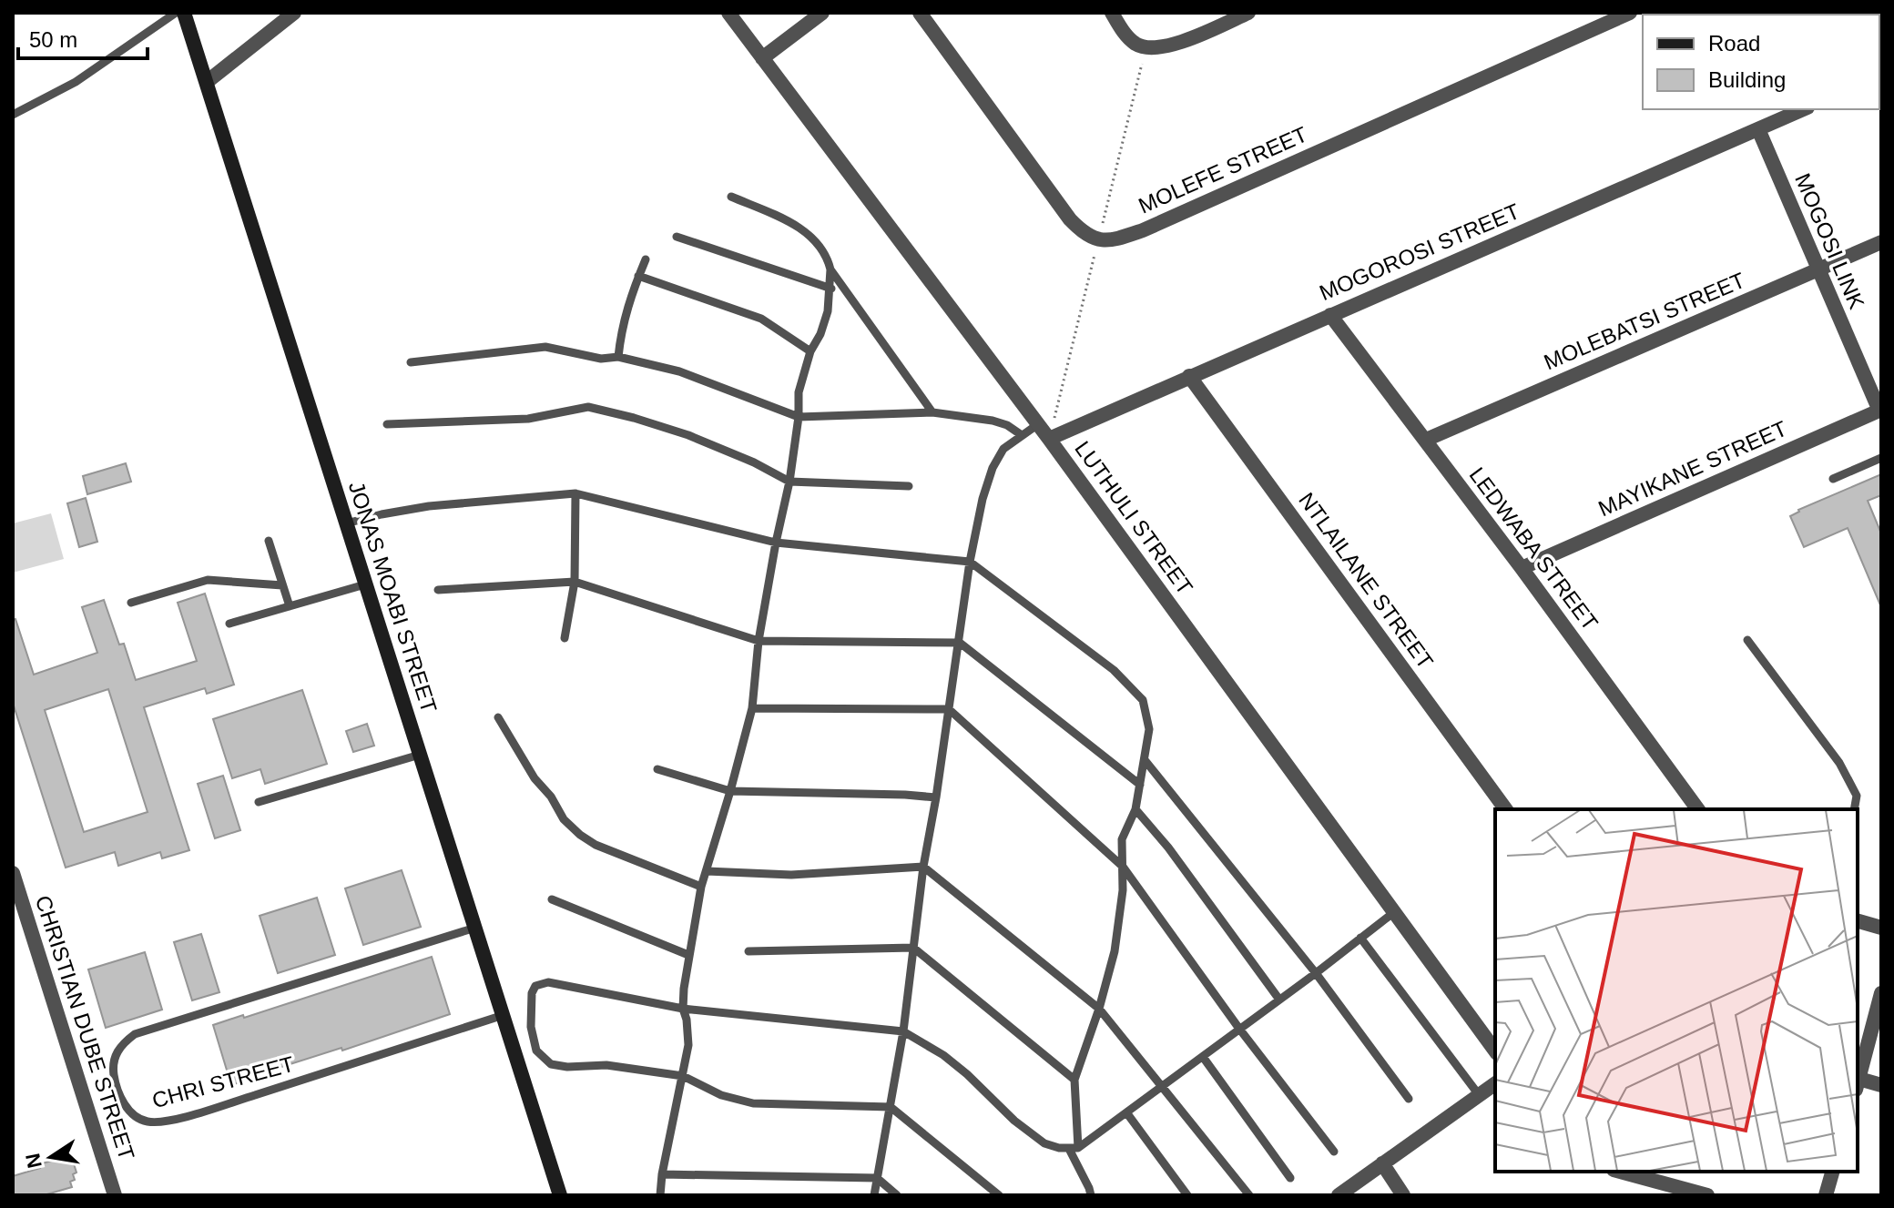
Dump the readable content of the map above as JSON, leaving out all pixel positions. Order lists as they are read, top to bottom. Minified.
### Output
{"streets":{"street":["MOLEFE STREET","MOGOSI LINK","MOGOROSI STREET","MOLEBATSI STREET","MAYIKANE STREET","LUTHULI STREET","LEDWABA STREET","NTLAILANE STREET","JONAS MOABI STREET","CHRISTIAN DUBE STREET"],"lane":["CHRI STREET"]},"crossings":[["MOGOSI LINK","MOGOROSI STREET"],["MOGOSI LINK","MOLEBATSI STREET"],["MOGOSI LINK","MAYIKANE STREET"],["MOGOROSI STREET","LUTHULI STREET"],["MOGOROSI STREET","LEDWABA STREET"],["MOGOROSI STREET","NTLAILANE STREET"],["MOLEBATSI STREET","LEDWABA STREET"],["MAYIKANE STREET","LEDWABA STREET"],["JONAS MOABI STREET","CHRI STREET"]],"legend":["Road","Building"],"scale_bar":"50 m","north":"left"}
